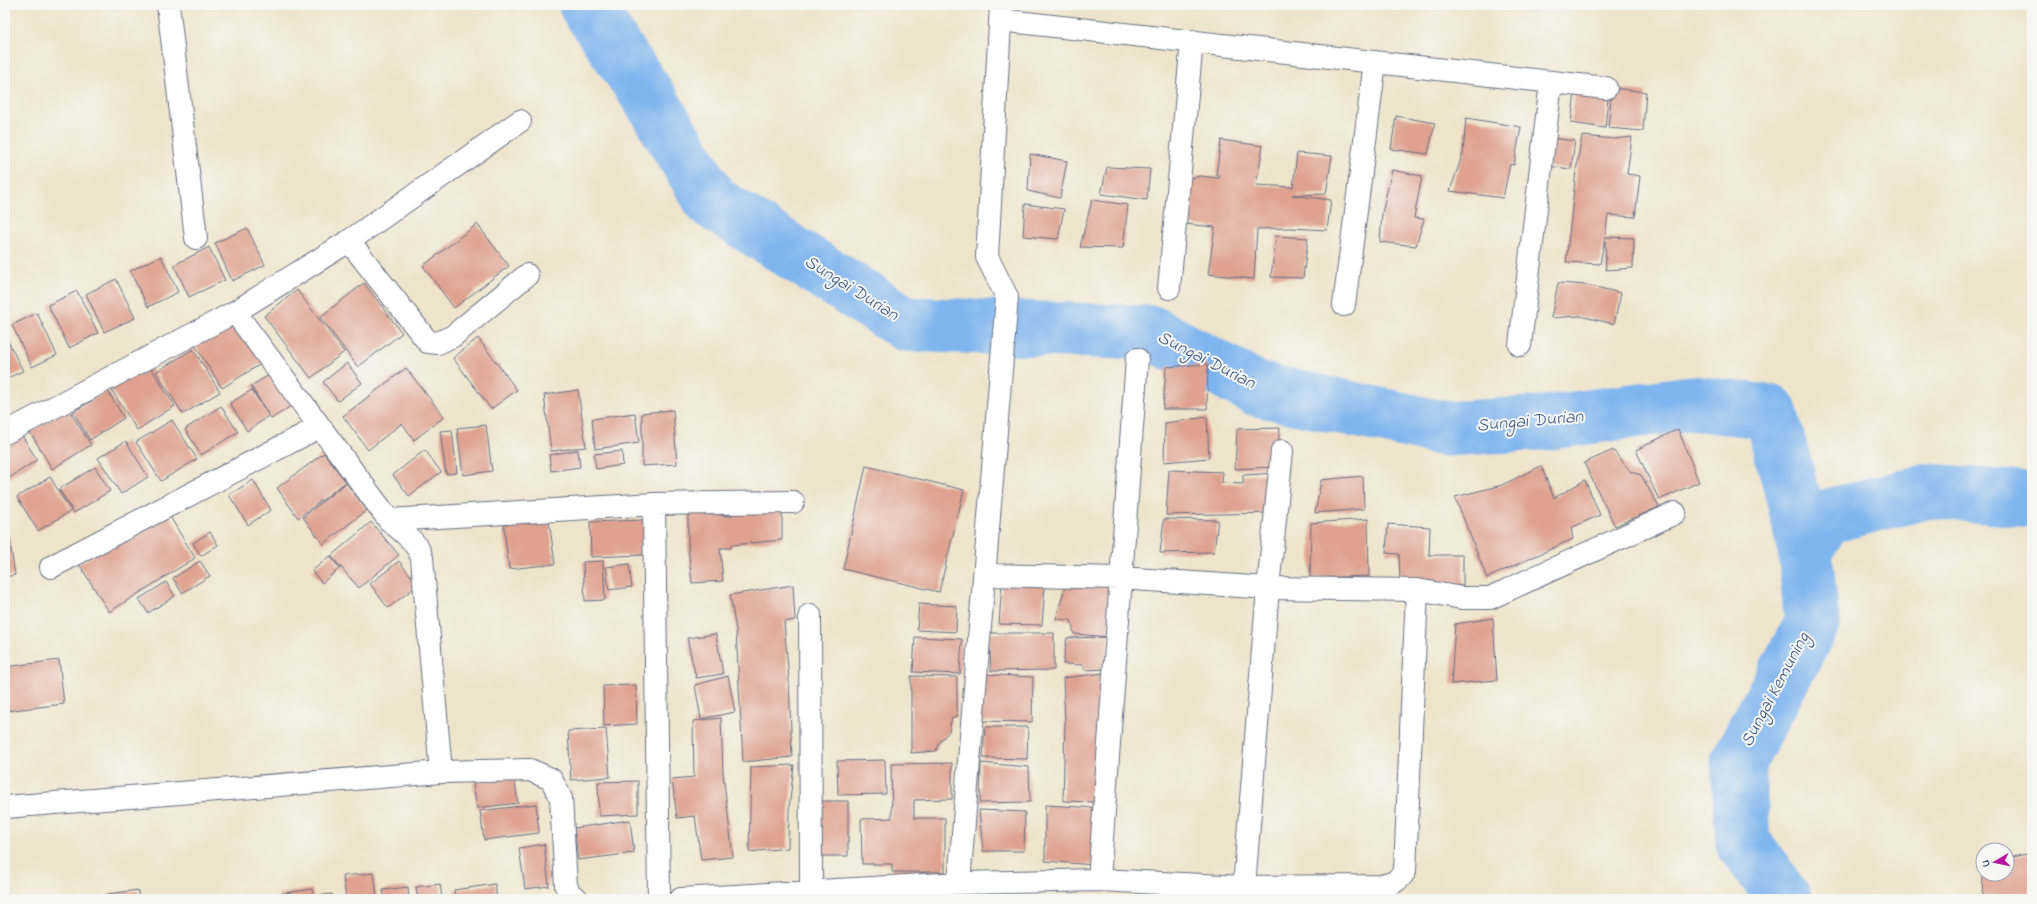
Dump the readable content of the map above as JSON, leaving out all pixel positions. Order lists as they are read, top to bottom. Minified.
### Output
{"water":["Sungai Durian","Sungai Kemuning"],"north":"left"}
